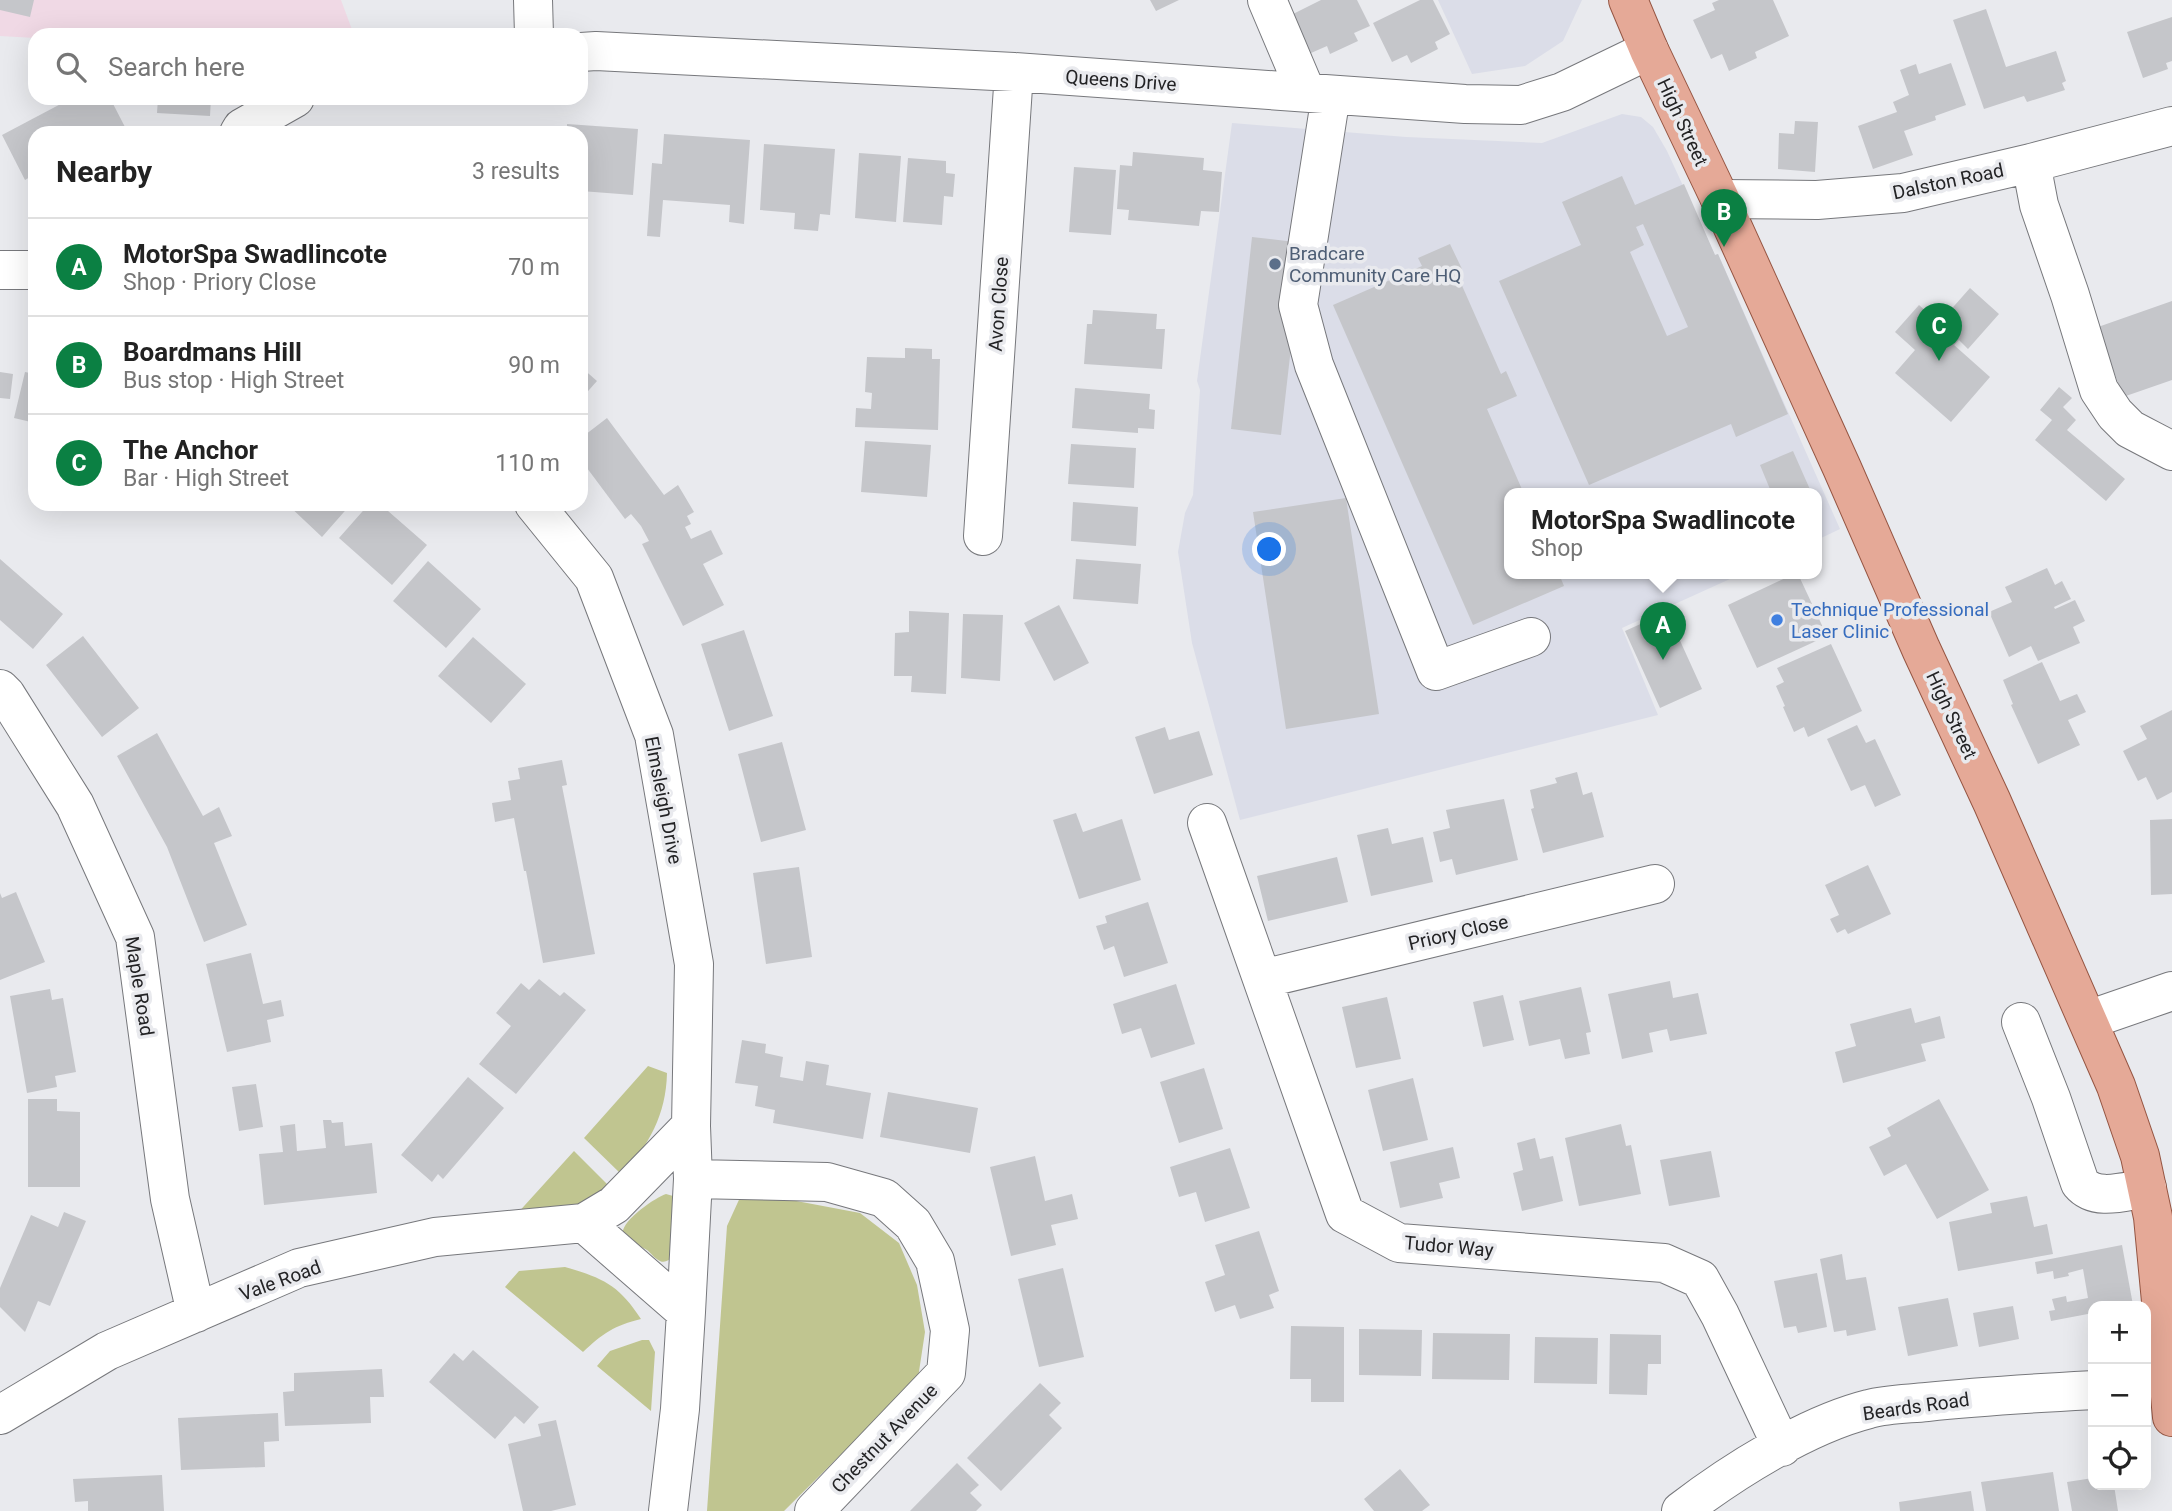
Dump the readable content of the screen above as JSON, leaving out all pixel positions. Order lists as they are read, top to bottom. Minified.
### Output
{"streets":{"main road":["High Street"],"street":["Queens Drive","Dalston Road","Avon Close","Elmsleigh Drive","Priory Close","Maple Road","Tudor Way","Vale Road","Beards Road","Chestnut Avenue"]},"crossings":[["Queens Drive","High Street"],["Queens Drive","Avon Close"],["High Street","Dalston Road"],["Elmsleigh Drive","Vale Road"],["Priory Close","Tudor Way"],["Maple Road","Vale Road"],["Tudor Way","Beards Road"]],"places":["Bradcare Community Care HQ","Technique Professional Laser Clinic"],"page":{"search":"Search here","heading":["Nearby","3 results"],"pins":["B","C","A"],"list":[{"mark":"A","name":"MotorSpa Swadlincote","note":"Shop · Priory Close","value":"70 m"},{"mark":"B","name":"Boardmans Hill","note":"Bus stop · High Street","value":"90 m"},{"mark":"C","name":"The Anchor","note":"Bar · High Street","value":"110 m"}],"popup":["MotorSpa Swadlincote","Shop"],"map_buttons":["+","−"]}}
